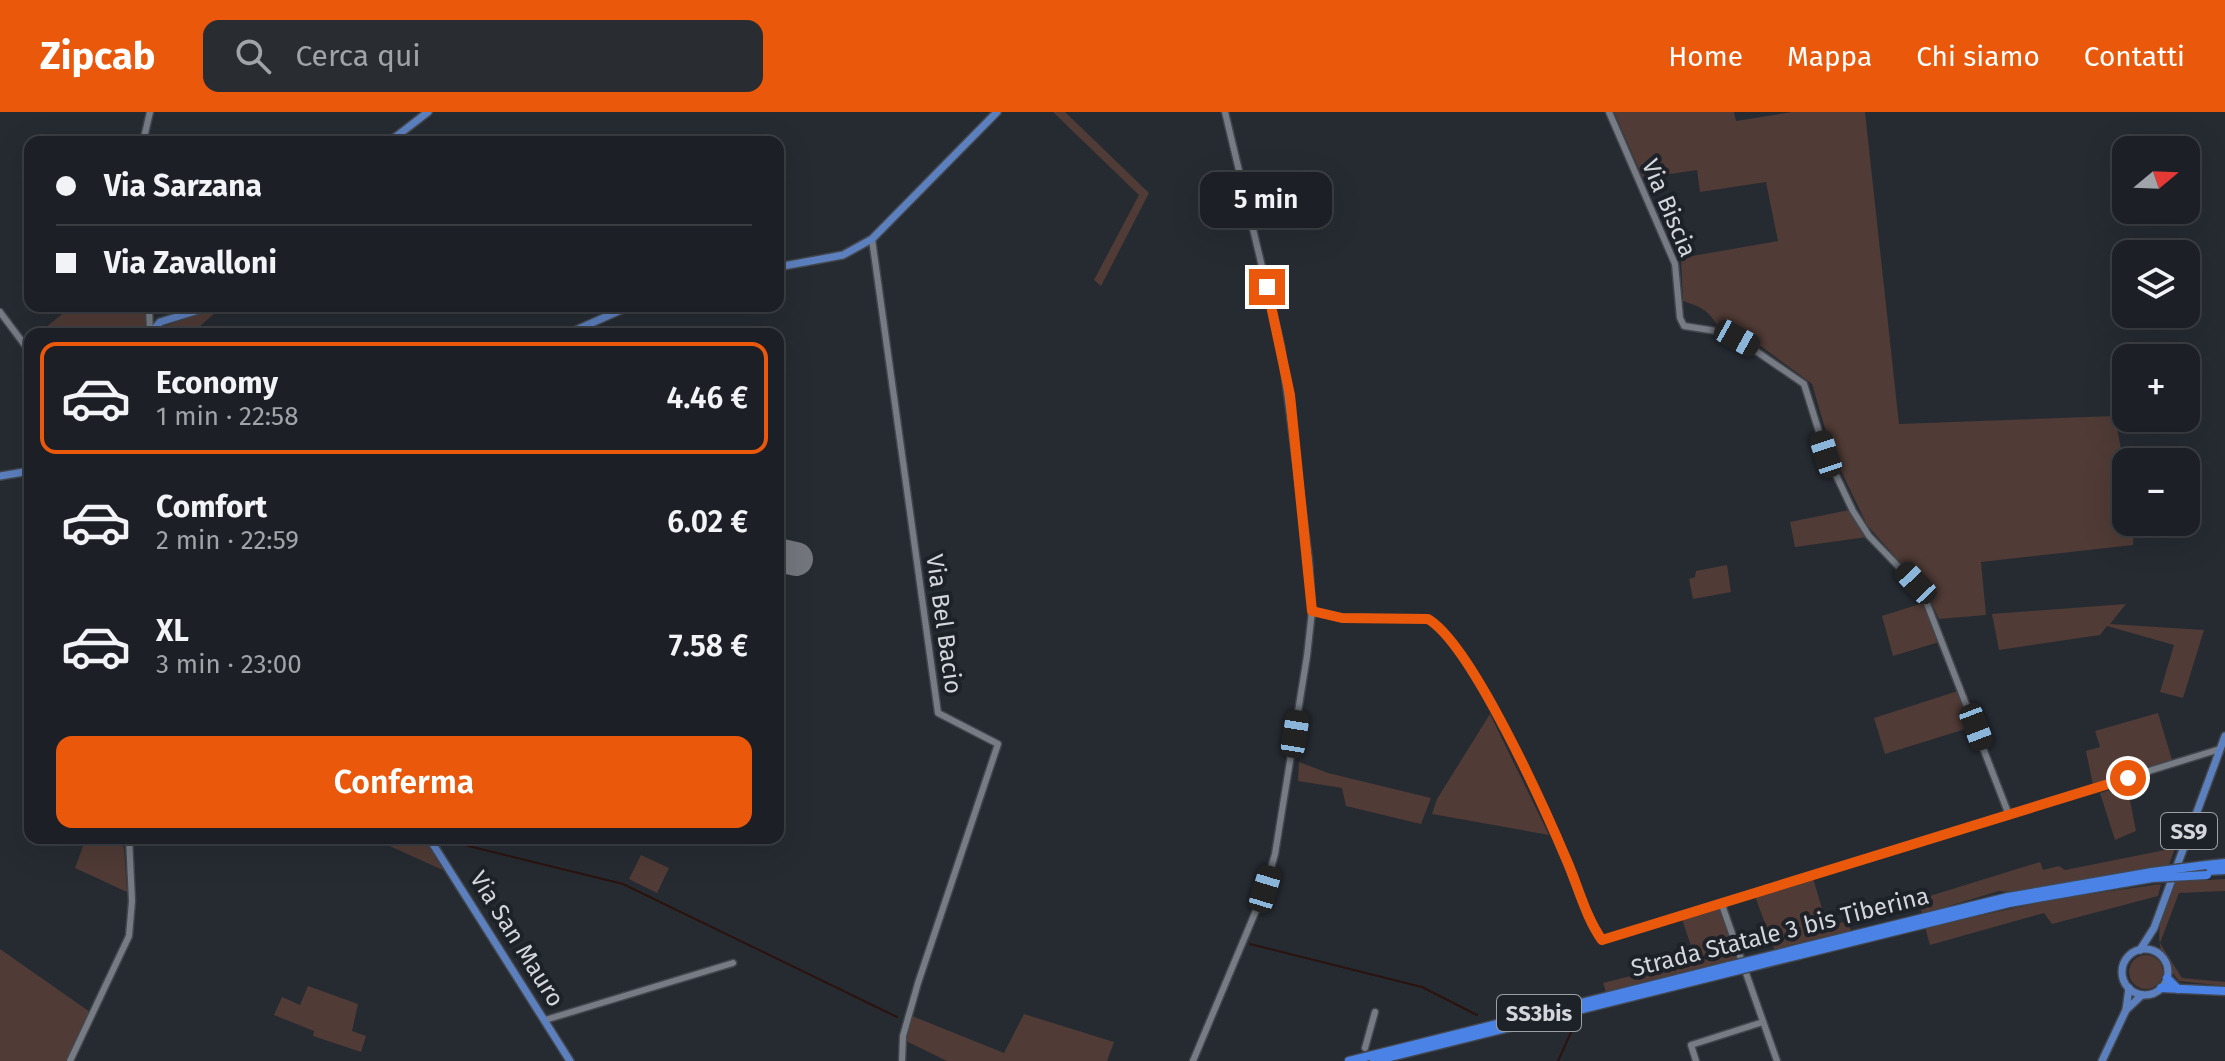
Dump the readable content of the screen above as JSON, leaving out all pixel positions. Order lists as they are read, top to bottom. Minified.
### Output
{"streets":{"highway":["Strada Statale 3 bis Tiberina","SS3bis"],"main road":["SS9","Via San Mauro"],"street":["Via Biscia","Via Bel Bacio"]},"north":"right","page":{"header":"Zipcab","search":"Cerca qui","nav":["Home","Mappa","Chi siamo","Contatti"],"map_buttons":["+","−"],"banner":["Via Sarzana","Via Zavalloni"],"bubble":"5 min","list":[{"name":"Economy","note":"1 min · 22:58","value":"4.46 €"},{"name":"Comfort","note":"2 min · 22:59","value":"6.02 €"},{"name":"XL","note":"3 min · 23:00","value":"7.58 €"}],"buttons":"Conferma"}}
